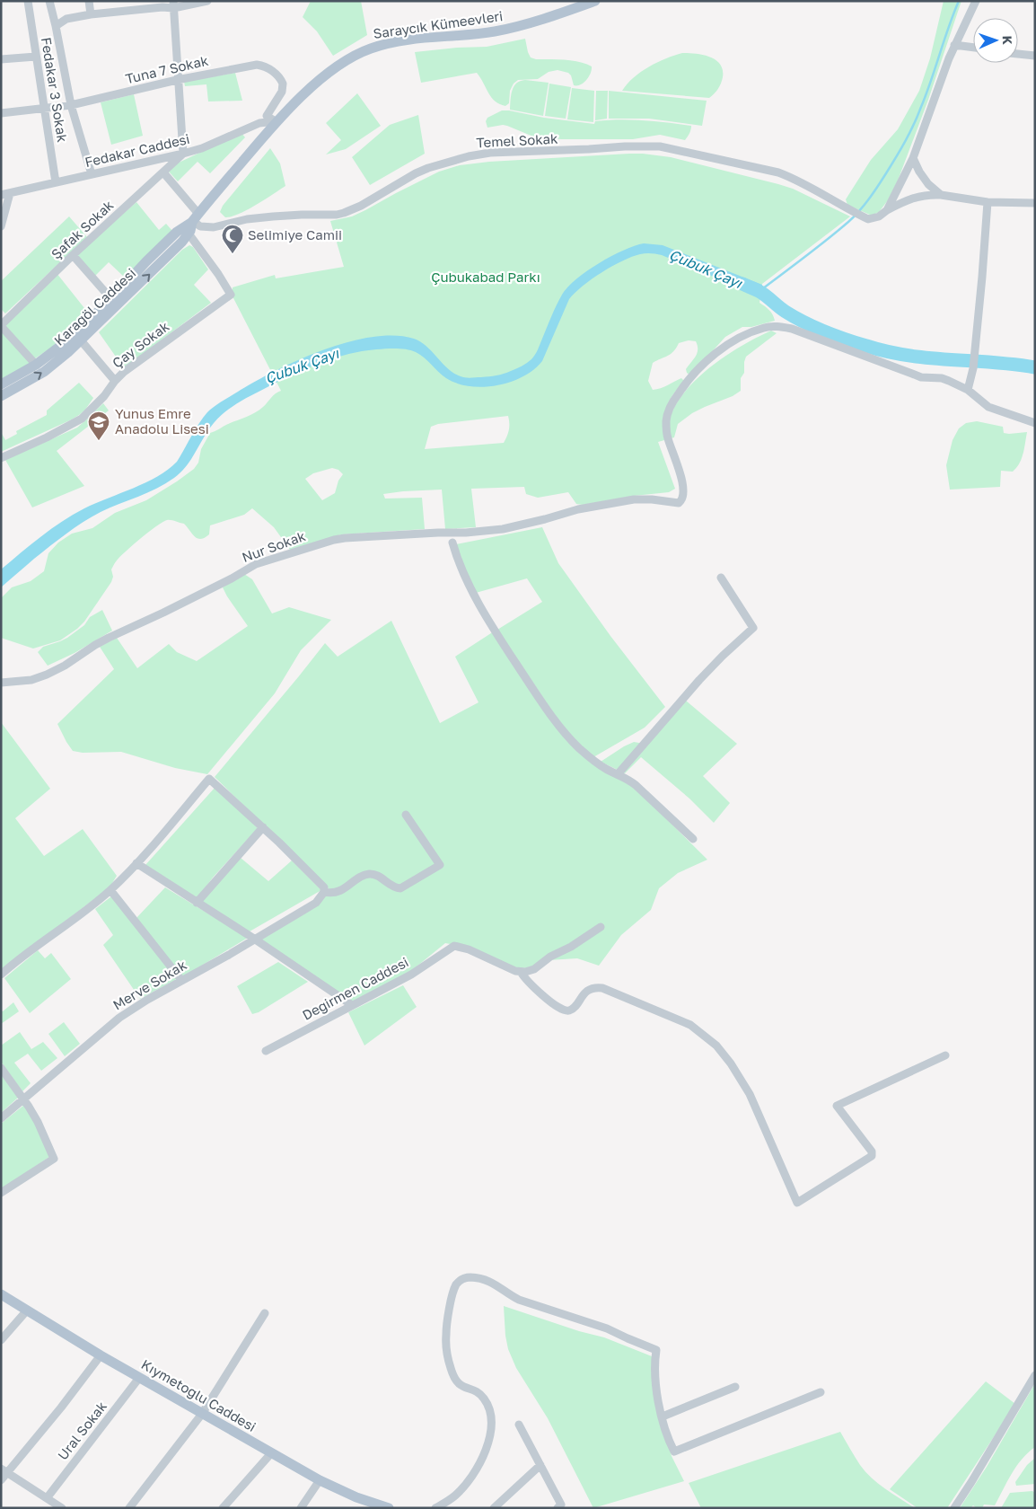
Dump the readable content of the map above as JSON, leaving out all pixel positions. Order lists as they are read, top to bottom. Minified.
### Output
{"streets":{"main road":["Saraycık Kümeevleri","Karagöl Caddesi","Kıymetoğlu Caddesi"],"street":["Tuna 7 Sokak","Fedakar 3 Sokak","Temel Sokak","Fedakar Caddesi","Şafak Sokak","Çay Sokak","Nur Sokak","Merve Sokak","Değirmen Caddesi","Ural Sokak"]},"crossings":[["Saraycık Kümeevleri","Tuna 7 Sokak"],["Saraycık Kümeevleri","Temel Sokak"],["Saraycık Kümeevleri","Fedakar Caddesi"],["Saraycık Kümeevleri","Karagöl Caddesi"],["Tuna 7 Sokak","Fedakar 3 Sokak"],["Tuna 7 Sokak","Fedakar Caddesi"],["Fedakar 3 Sokak","Fedakar Caddesi"],["Temel Sokak","Karagöl Caddesi"],["Fedakar Caddesi","Şafak Sokak"],["Karagöl Caddesi","Çay Sokak"],["Kıymetoğlu Caddesi","Ural Sokak"]],"water":["Çubuk Çayı"],"parks":["Çubukabad Parkı"],"places":{"mosque":["Selimiye Camii"],"school or university":["Yunus Emre Anadolu Lisesi"]},"north":"right"}
